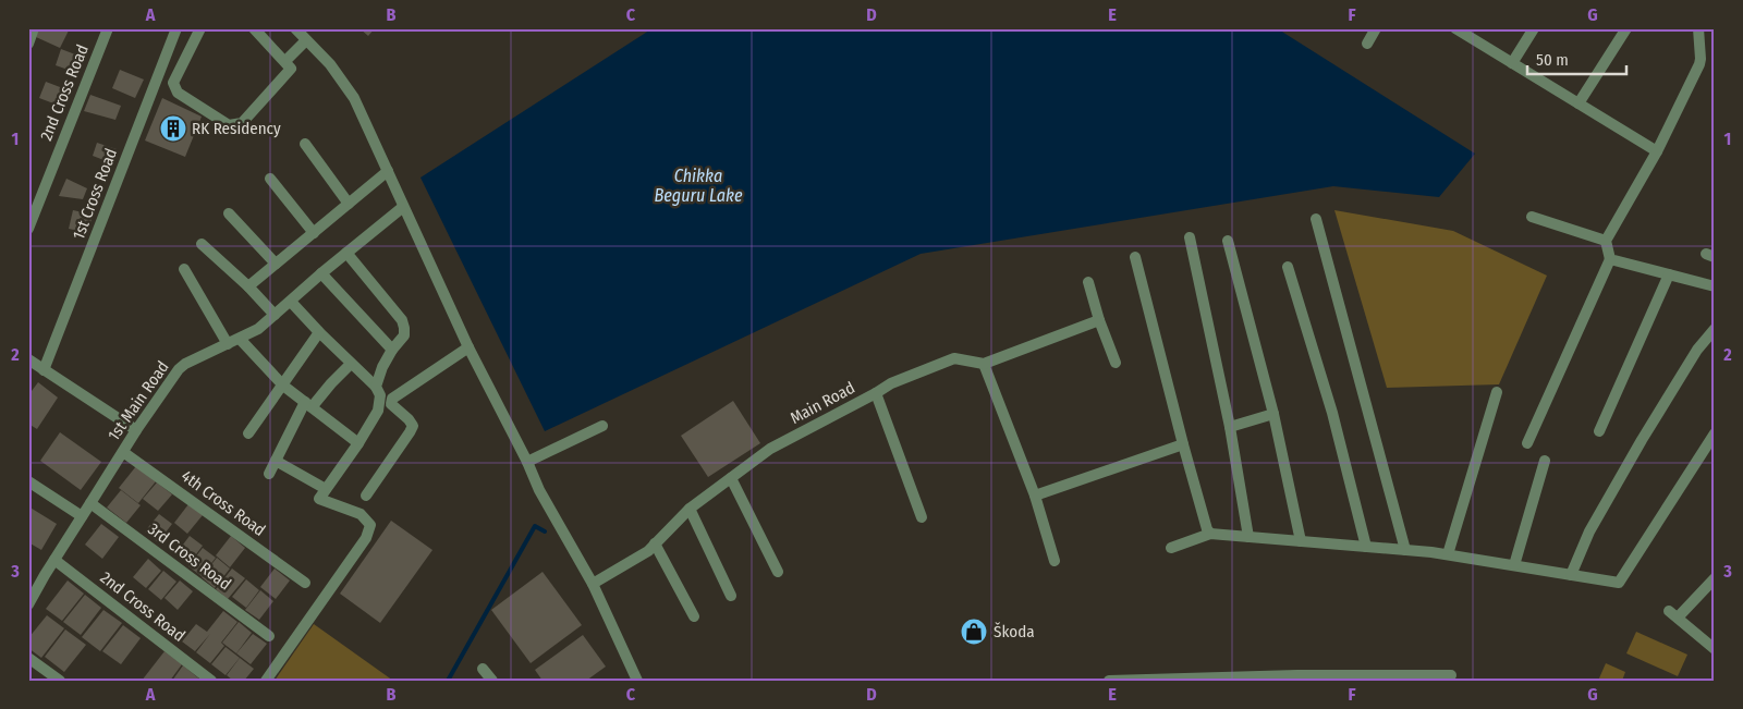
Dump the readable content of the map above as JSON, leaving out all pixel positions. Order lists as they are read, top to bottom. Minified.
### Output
{"streets":{"street":["2nd Cross Road","1st Cross Road","1st Main Road","Main Road","4th Cross Road","3rd Cross Road"]},"crossings":[["2nd Cross Road","1st Main Road"],["1st Main Road","4th Cross Road"],["1st Main Road","3rd Cross Road"]],"water":["Chikka Beguru Lake"],"places":{"building":["RK Residency"],"shop":["Škoda"]},"scale_bar":"50 m","grid":{"columns":["A","B","C","D","E","F","G"],"rows":["1","2","3"]}}
